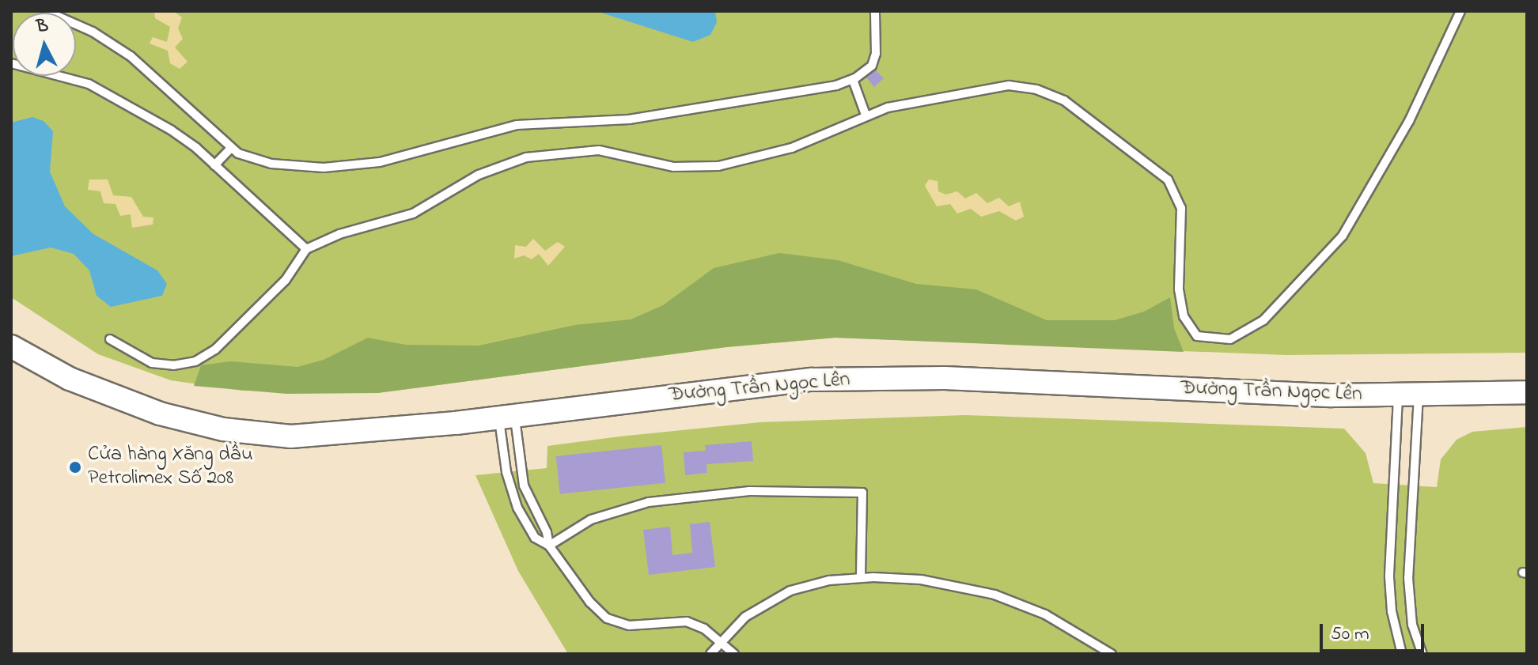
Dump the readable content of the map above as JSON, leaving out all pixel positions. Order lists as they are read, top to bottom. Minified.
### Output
{"streets":{"street":["Đường Trần Ngọc Lên"]},"places":["Cửa hàng Xăng dầu Petrolimex Số 208"],"scale_bar":"50 m","north":"top"}
